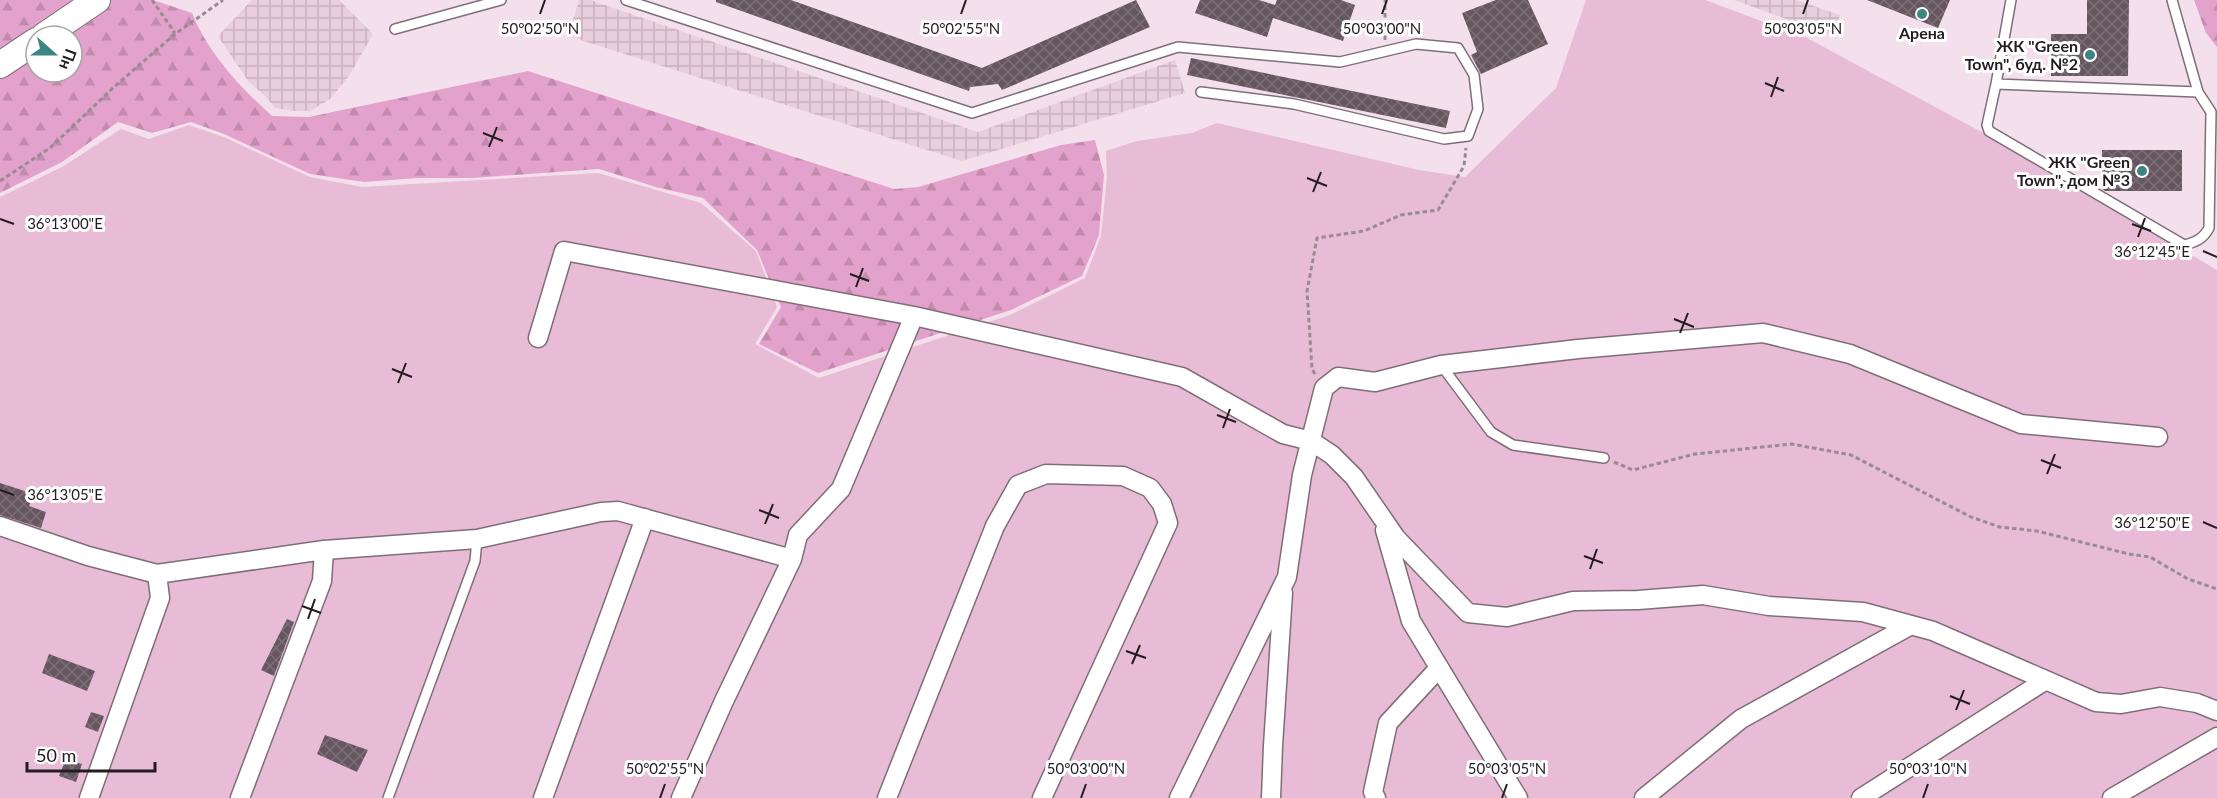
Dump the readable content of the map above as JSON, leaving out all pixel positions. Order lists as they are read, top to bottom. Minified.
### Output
{"places":["Арена","ЖК \"Green Town\", буд. №2","ЖК \"Green Town\", дом №3"],"scale_bar":"50 m","north":"right","coordinates":["50°02'55\"N","50°02'50\"N","50°03'00\"N","50°03'05\"N","36°13'00\"E","36°12'45\"E","36°13'05\"E","36°12'50\"E","50°03'10\"N"]}
